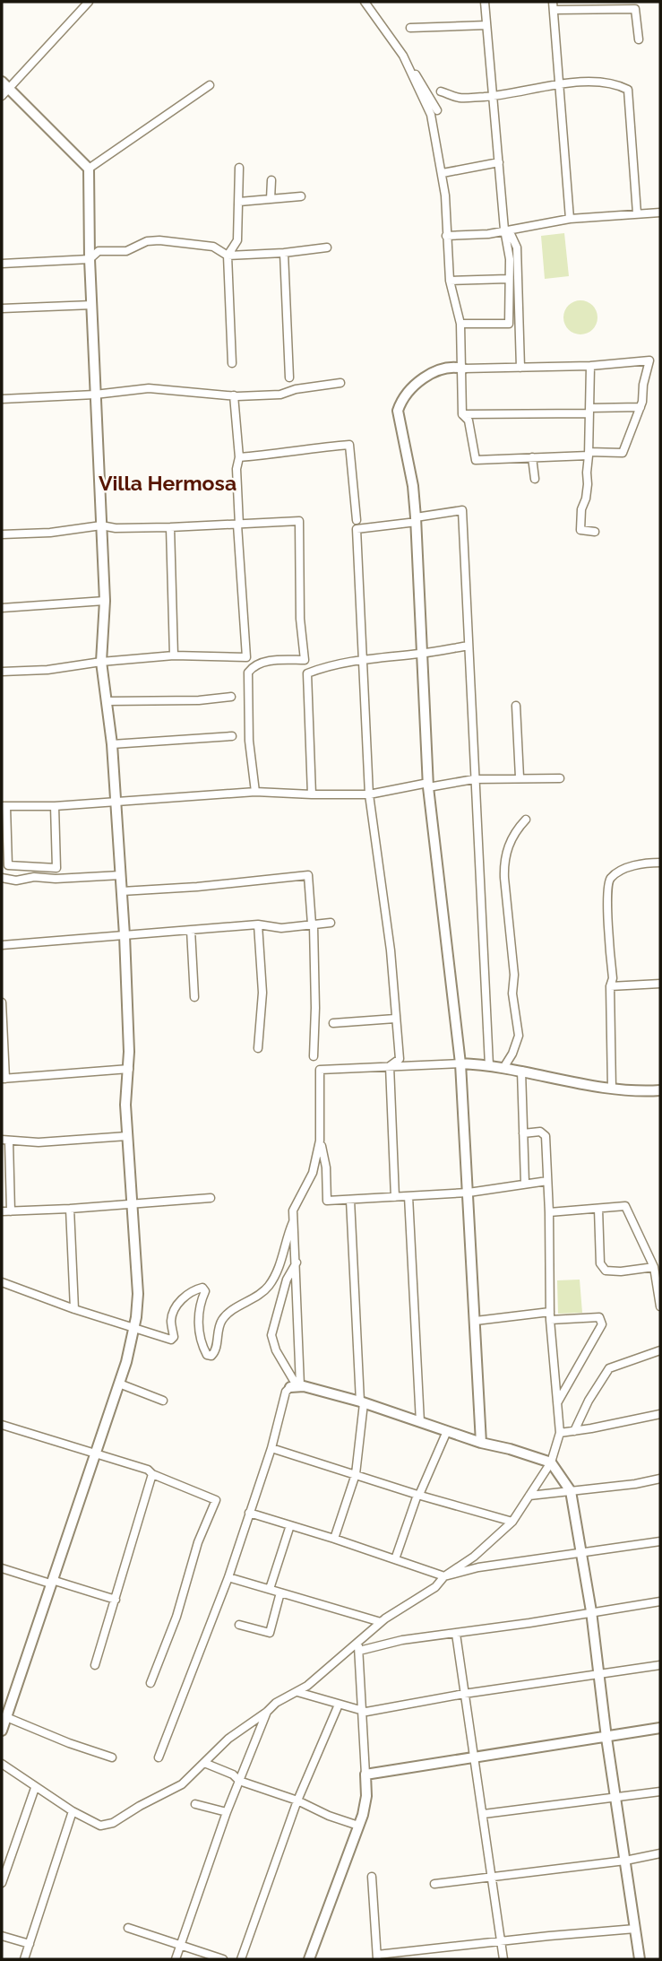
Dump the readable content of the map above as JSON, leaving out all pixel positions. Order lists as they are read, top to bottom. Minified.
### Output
{"districts":["Villa Hermosa"]}
